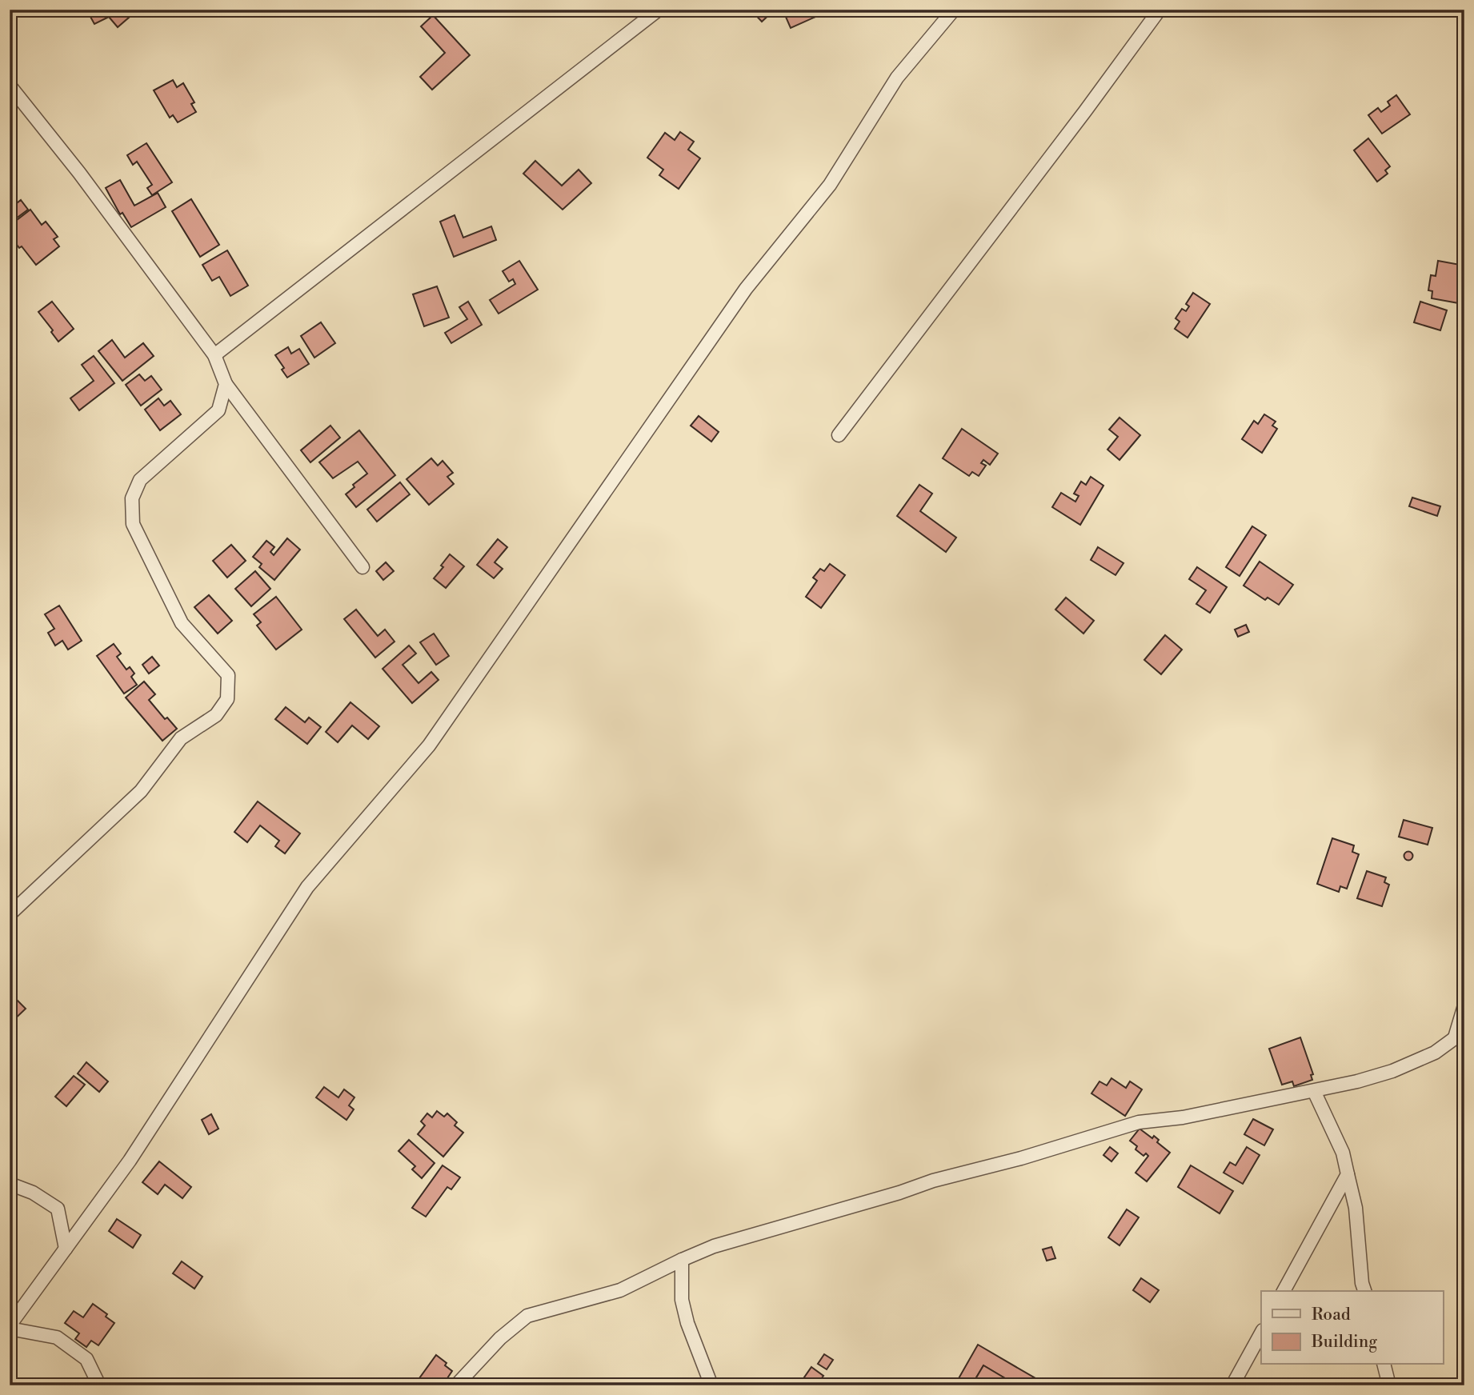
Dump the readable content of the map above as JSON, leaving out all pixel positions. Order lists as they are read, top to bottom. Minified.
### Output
{"legend":["Road","Building"]}
